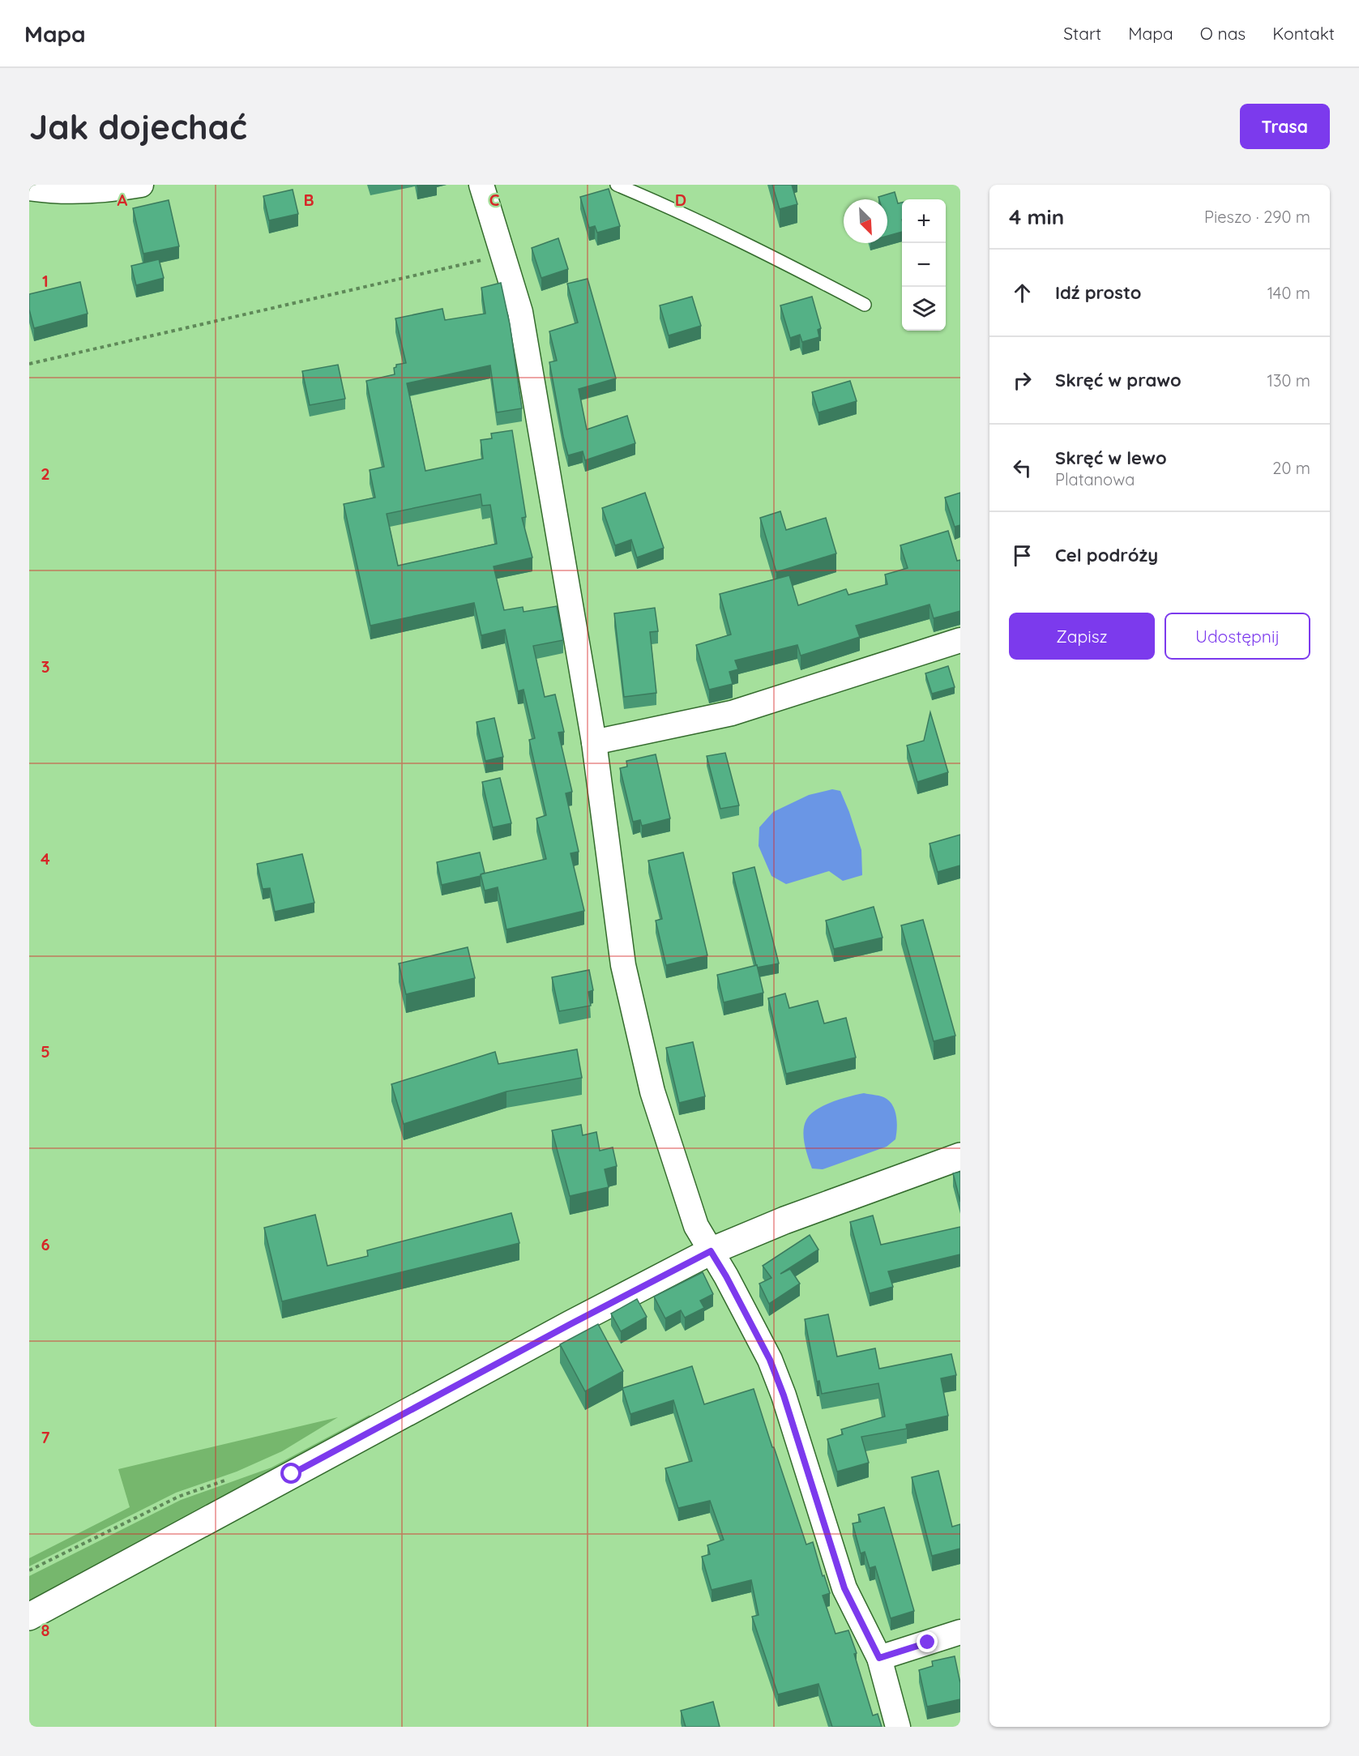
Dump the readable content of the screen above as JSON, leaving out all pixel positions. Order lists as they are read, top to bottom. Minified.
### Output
{"north":"bottom right","page":{"header":"Mapa","nav":["Start","Mapa","O nas","Kontakt"],"buttons":["Trasa",["Zapisz","Udostępnij"]],"title":"Jak dojechać","heading":["4 min","Pieszo · 290 m"],"map_buttons":["+","−"],"list":[["Idź prosto","140 m"],["Skręć w prawo","130 m"],["Skręć w lewo","Platanowa","20 m"],"Cel podróży"]},"grid":{"columns":["A","B","C","D"],"rows":["1","2","3","4","5","6","7","8"]}}
